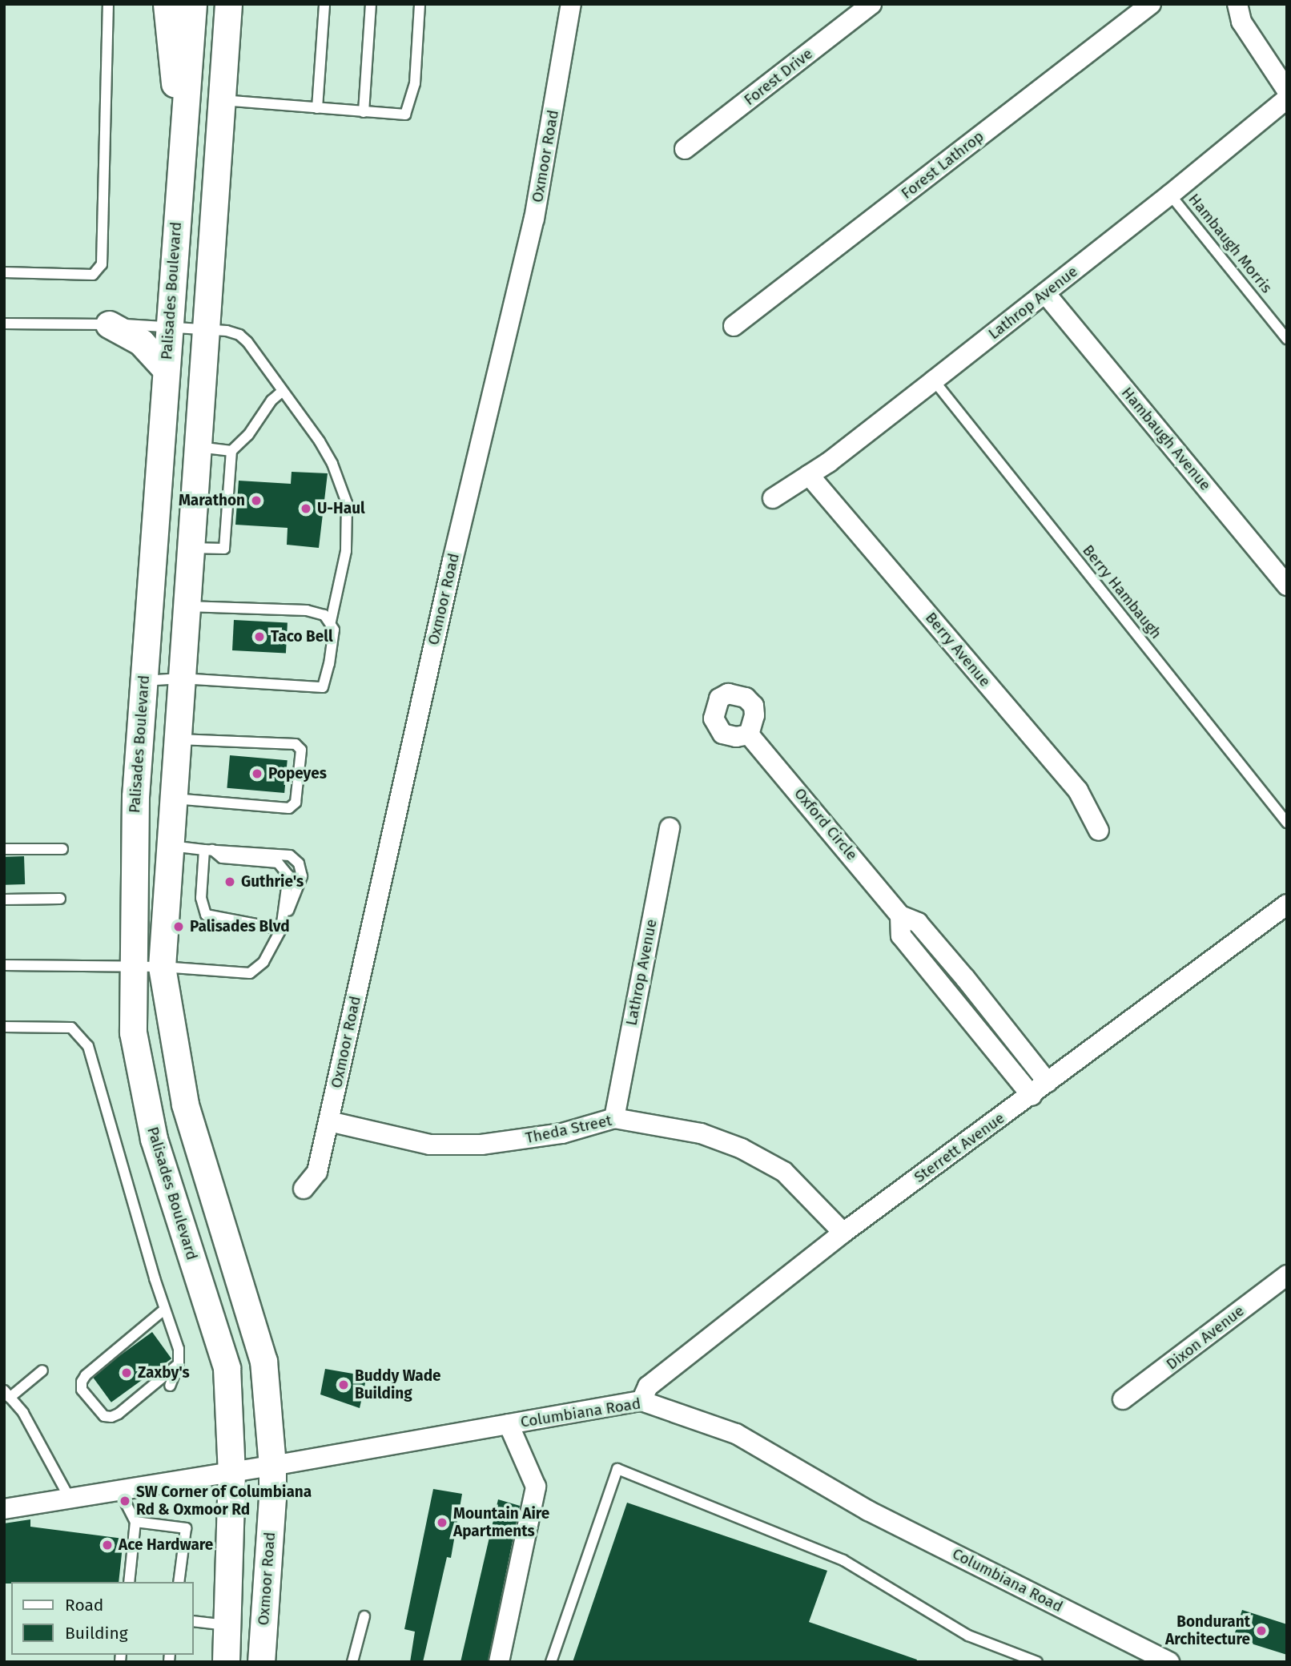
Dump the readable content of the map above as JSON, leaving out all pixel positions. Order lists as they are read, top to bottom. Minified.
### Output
{"streets":{"main road":["Oxmoor Road","Palisades Boulevard"],"street":["Forest Drive","Forest Lathrop","Lathrop Avenue","Hambaugh Avenue","Berry Avenue","Oxford Circle","Theda Street","Sterrett Avenue","Dixon Avenue","Columbiana Road"],"lane":["Hambaugh Morris","Berry Hambaugh"]},"crossings":[["Oxmoor Road","Theda Street"],["Oxmoor Road","Columbiana Road"],["Hambaugh Morris","Lathrop Avenue"],["Palisades Boulevard","Columbiana Road"],["Lathrop Avenue","Hambaugh Avenue"],["Lathrop Avenue","Berry Hambaugh"],["Lathrop Avenue","Berry Avenue"],["Lathrop Avenue","Theda Street"],["Oxford Circle","Sterrett Avenue"],["Theda Street","Sterrett Avenue"],["Sterrett Avenue","Columbiana Road"]],"places":["Marathon","U-Haul","Taco Bell","Popeyes","Guthrie's","Palisades Blvd","Zaxby's","Buddy Wade Building","SW Corner of Columbiana Rd & Oxmoor Rd","Mountain Aire Apartments","Ace Hardware","Bondurant Architecture"],"legend":["Road","Building"]}
